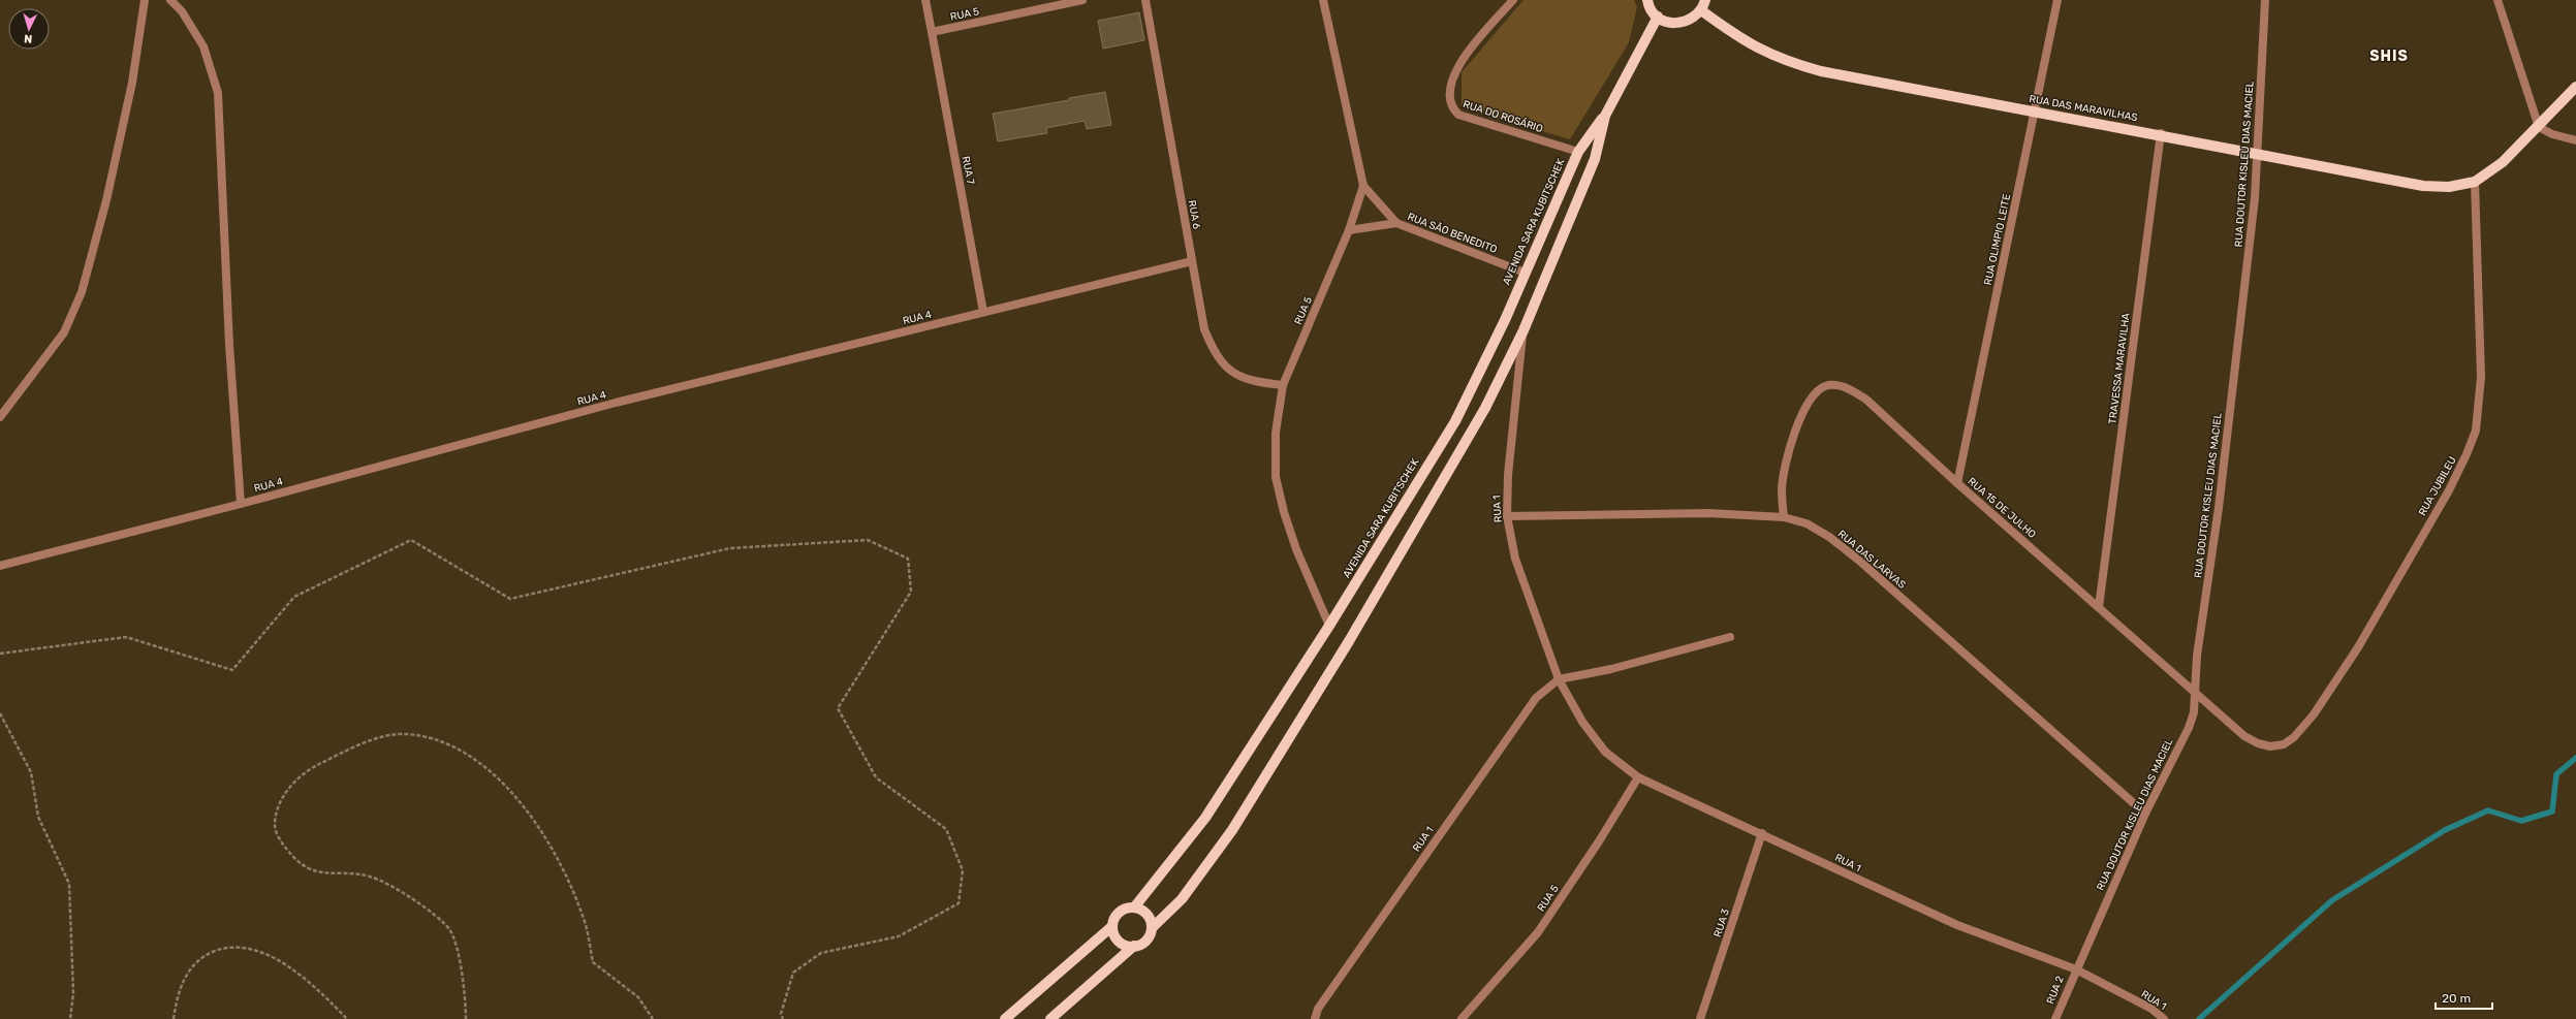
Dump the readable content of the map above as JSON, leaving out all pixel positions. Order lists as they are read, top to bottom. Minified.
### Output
{"streets":{"main road":["RUA DAS MARAVILHAS","AVENIDA SARA KUBITSCHEK"],"street":["RUA 5","RUA DO ROSÁRIO","RUA DOUTOR KISLEU DIAS MACIEL","RUA 7","RUA 6","RUA SÃO BENEDITO","RUA OLIMPIO LEITE","RUA 4","TRAVESSA MARAVILHA","RUA JUBILEU","RUA 15 DE JULHO","RUA 1","RUA DAS LARVAS","RUA 3","RUA 2"]},"crossings":[["RUA 5","RUA 7"],["RUA 5","RUA 6"],["RUA 5","AVENIDA SARA KUBITSCHEK"],["RUA 5","RUA SÃO BENEDITO"],["RUA 5","RUA 1"],["RUA DAS MARAVILHAS","RUA DOUTOR KISLEU DIAS MACIEL"],["RUA DAS MARAVILHAS","RUA OLIMPIO LEITE"],["RUA DAS MARAVILHAS","TRAVESSA MARAVILHA"],["RUA DAS MARAVILHAS","RUA JUBILEU"],["RUA DO ROSÁRIO","AVENIDA SARA KUBITSCHEK"],["RUA DOUTOR KISLEU DIAS MACIEL","RUA 15 DE JULHO"],["RUA DOUTOR KISLEU DIAS MACIEL","RUA 1"],["RUA DOUTOR KISLEU DIAS MACIEL","RUA DAS LARVAS"],["RUA DOUTOR KISLEU DIAS MACIEL","RUA 2"],["RUA 7","RUA 4"],["RUA 6","RUA 4"],["AVENIDA SARA KUBITSCHEK","RUA SÃO BENEDITO"],["RUA OLIMPIO LEITE","RUA 15 DE JULHO"],["TRAVESSA MARAVILHA","RUA 15 DE JULHO"],["RUA JUBILEU","RUA 15 DE JULHO"],["RUA 15 DE JULHO","RUA DAS LARVAS"],["RUA 1","RUA DAS LARVAS"],["RUA 1","RUA 3"],["RUA 1","RUA 2"]],"districts":["SHIS"],"scale_bar":"20 m","north":"bottom"}
